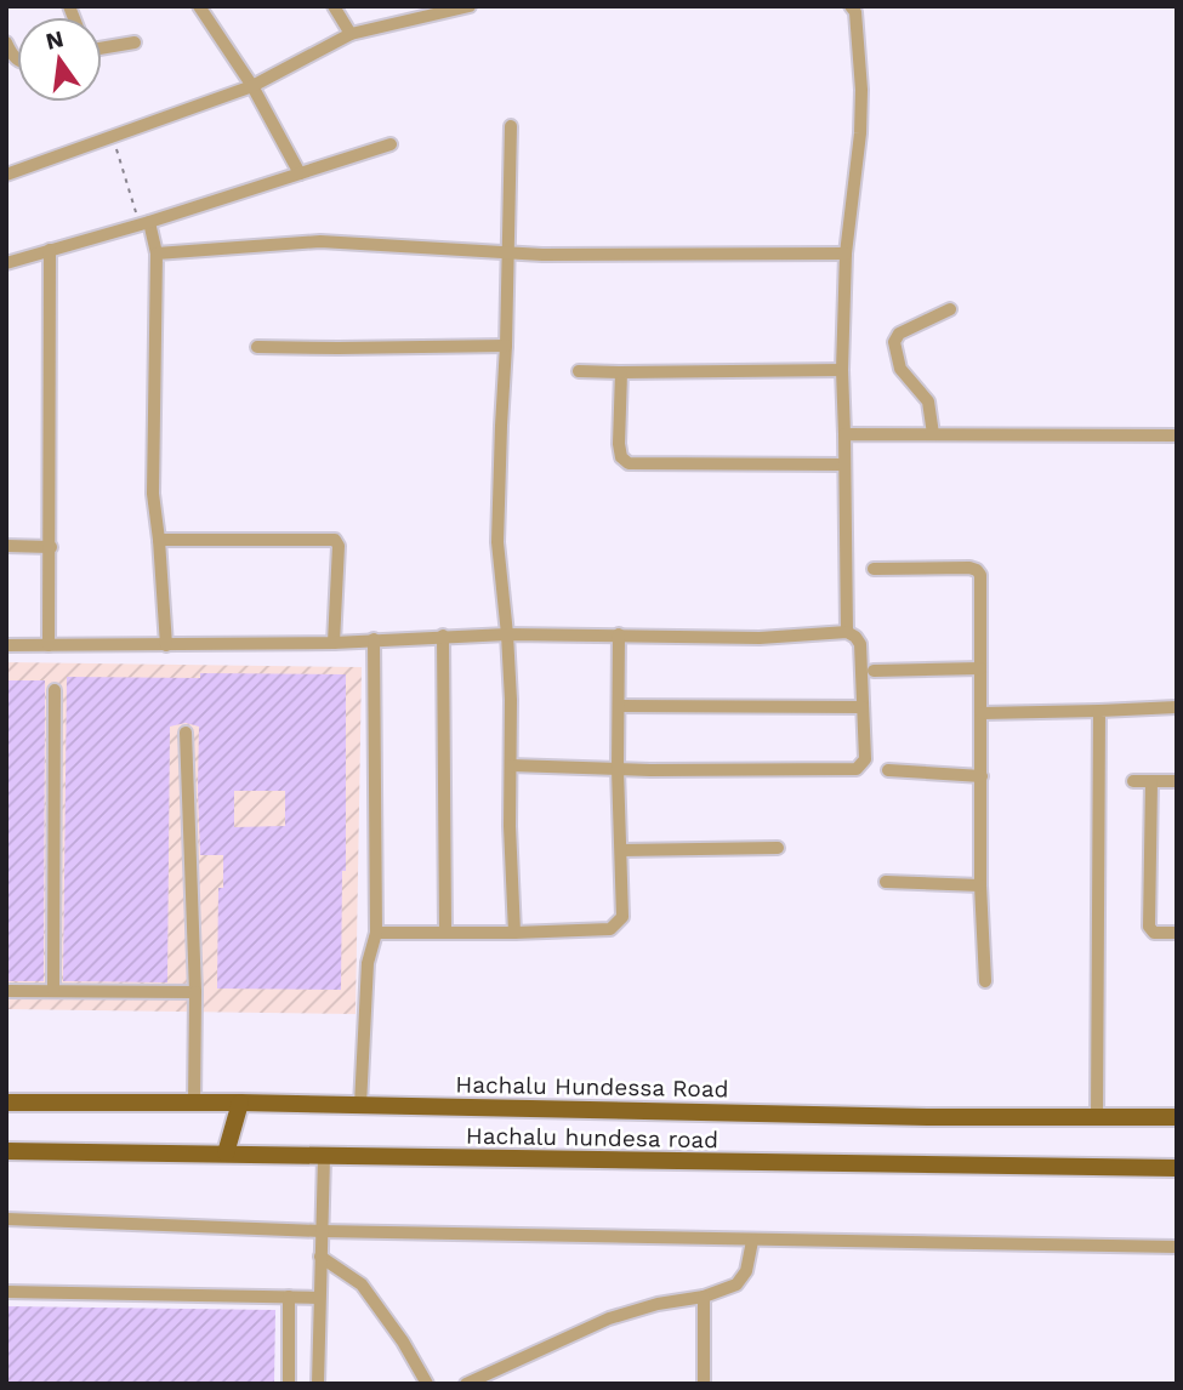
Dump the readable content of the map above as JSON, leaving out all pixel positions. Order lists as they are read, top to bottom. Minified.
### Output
{"streets":{"main road":["Hachalu Hundessa Road","Hachalu hundesa road"]},"north":"top"}
